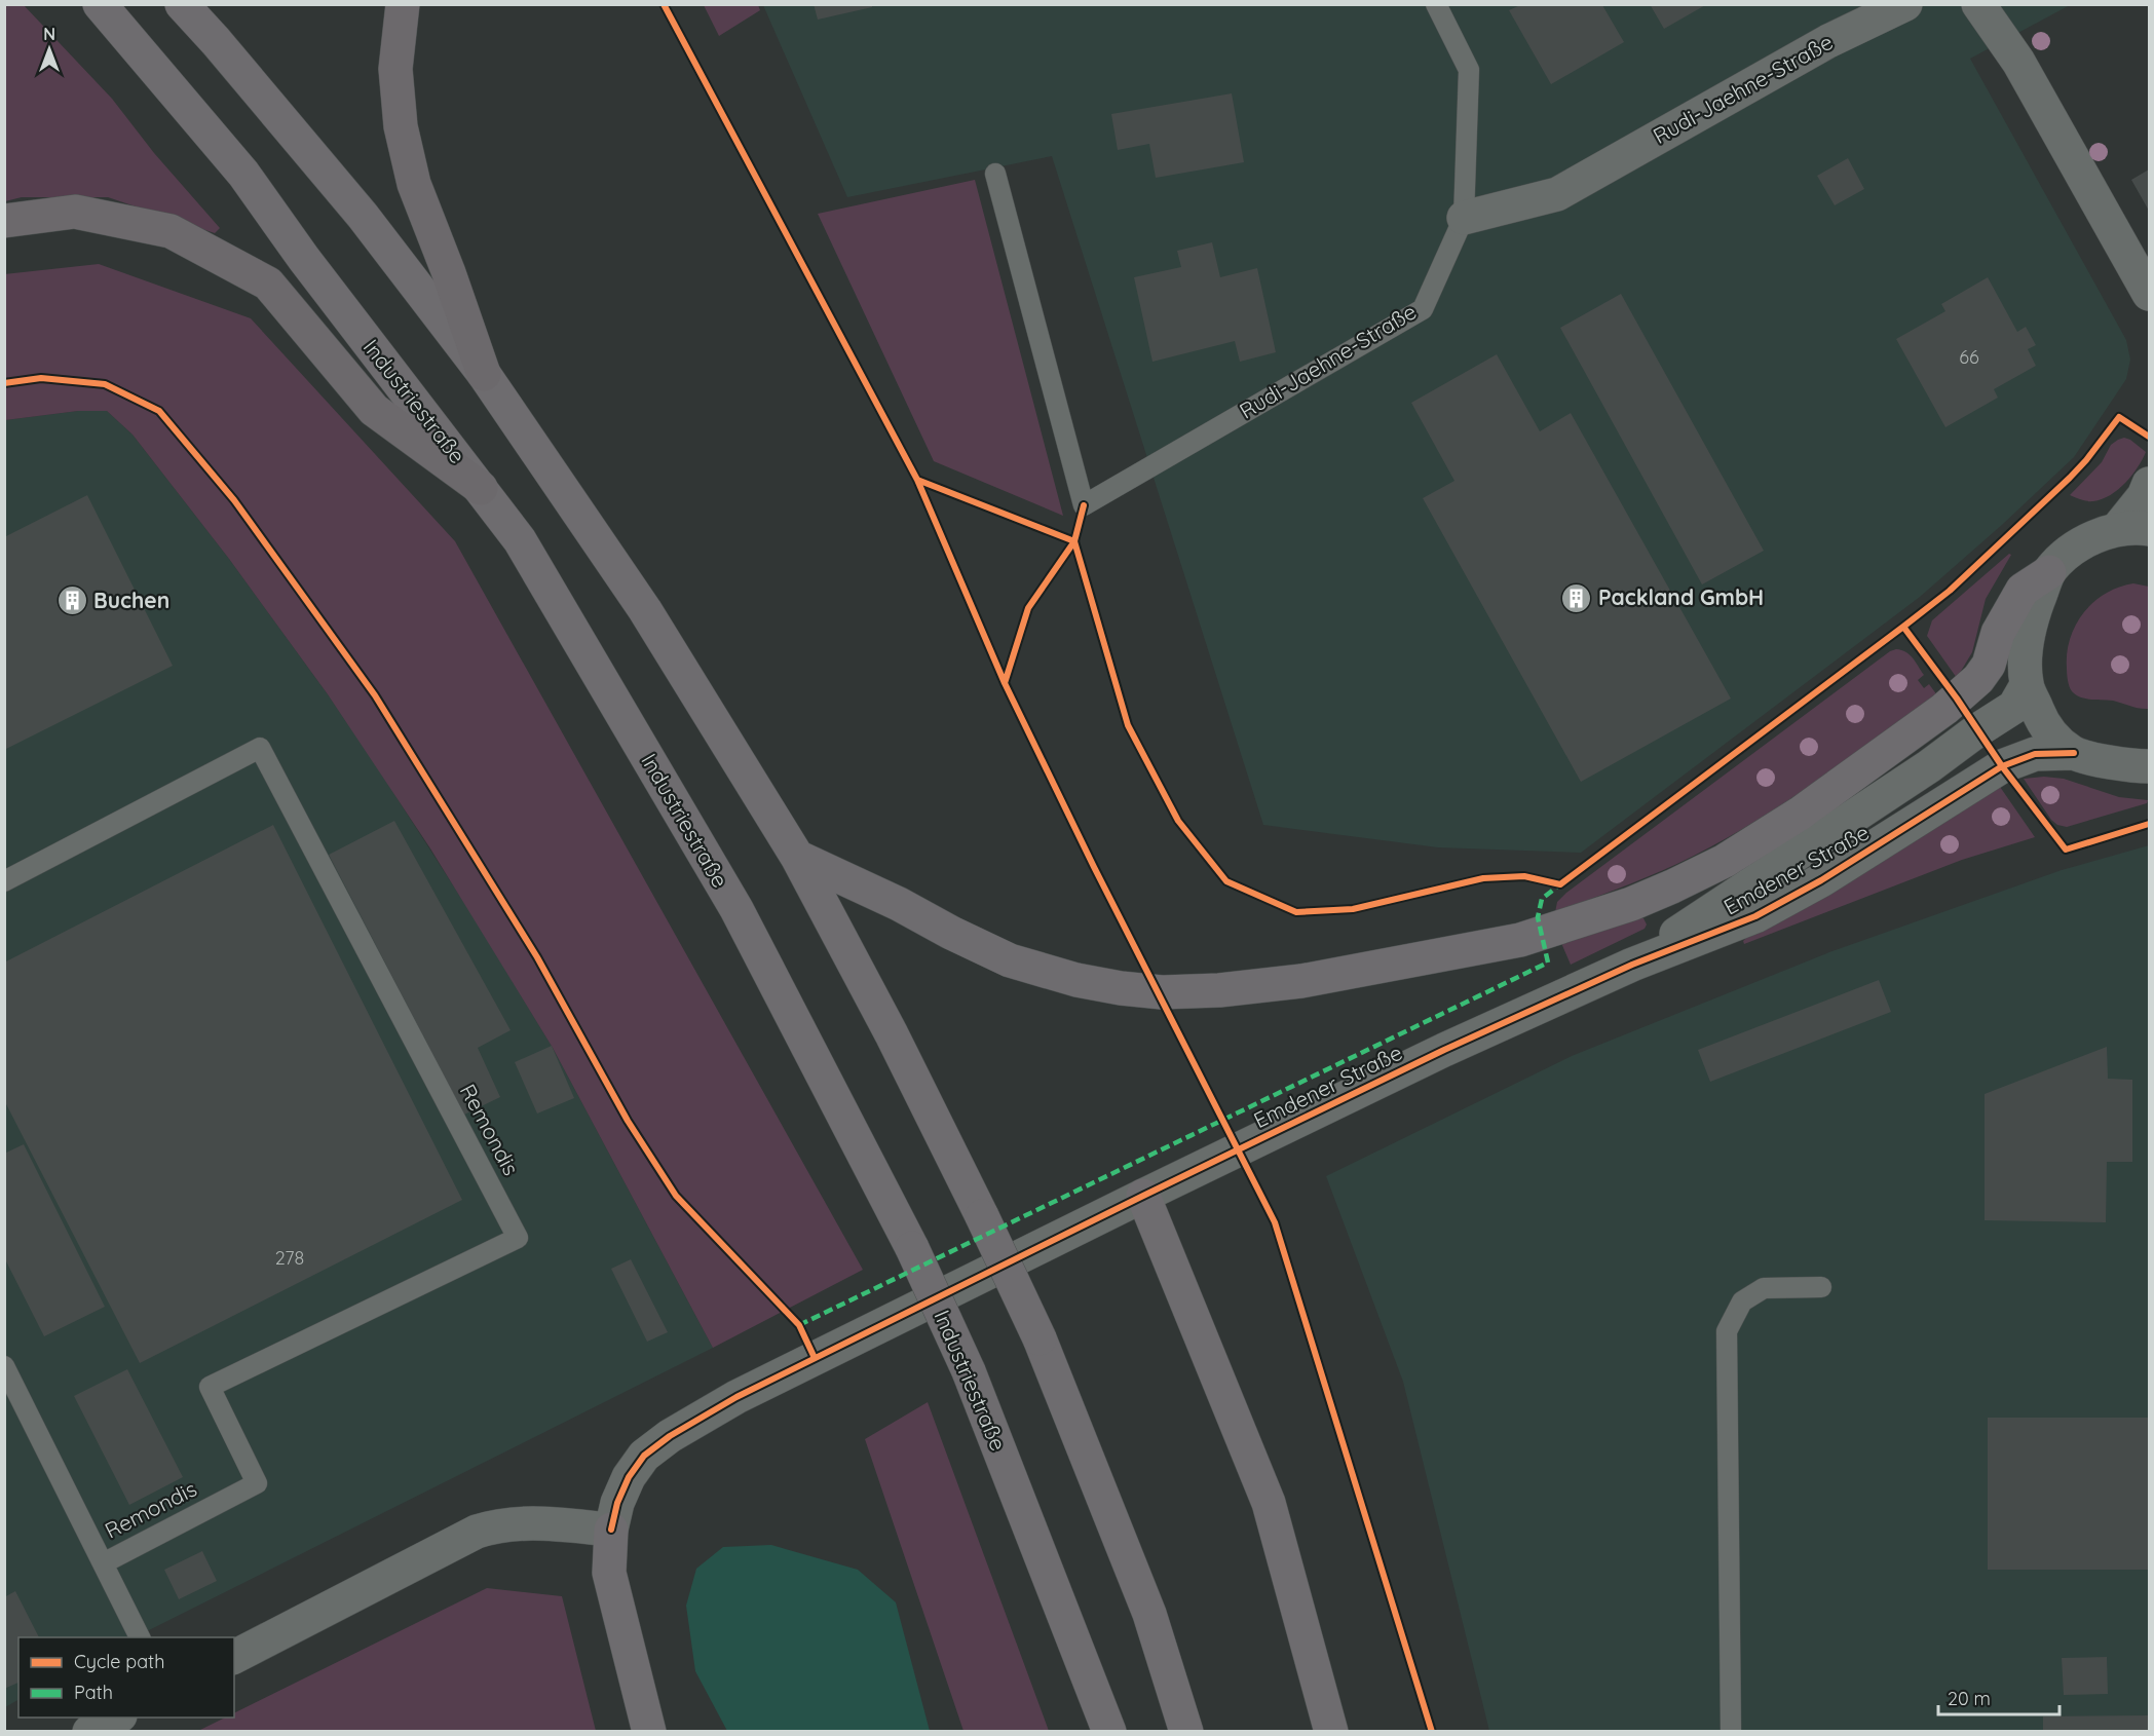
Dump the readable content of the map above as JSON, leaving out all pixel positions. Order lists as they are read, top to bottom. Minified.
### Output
{"streets":{"highway":["Industriestraße"],"street":["Rudi-Jaehne-Straße","Emdener Straße"],"lane":["Remondis"]},"places":{"building":["Packland GmbH","Buchen"]},"house_numbers":["66","278"],"legend":["Cycle path","Path"],"scale_bar":"20 m","north":"top"}
